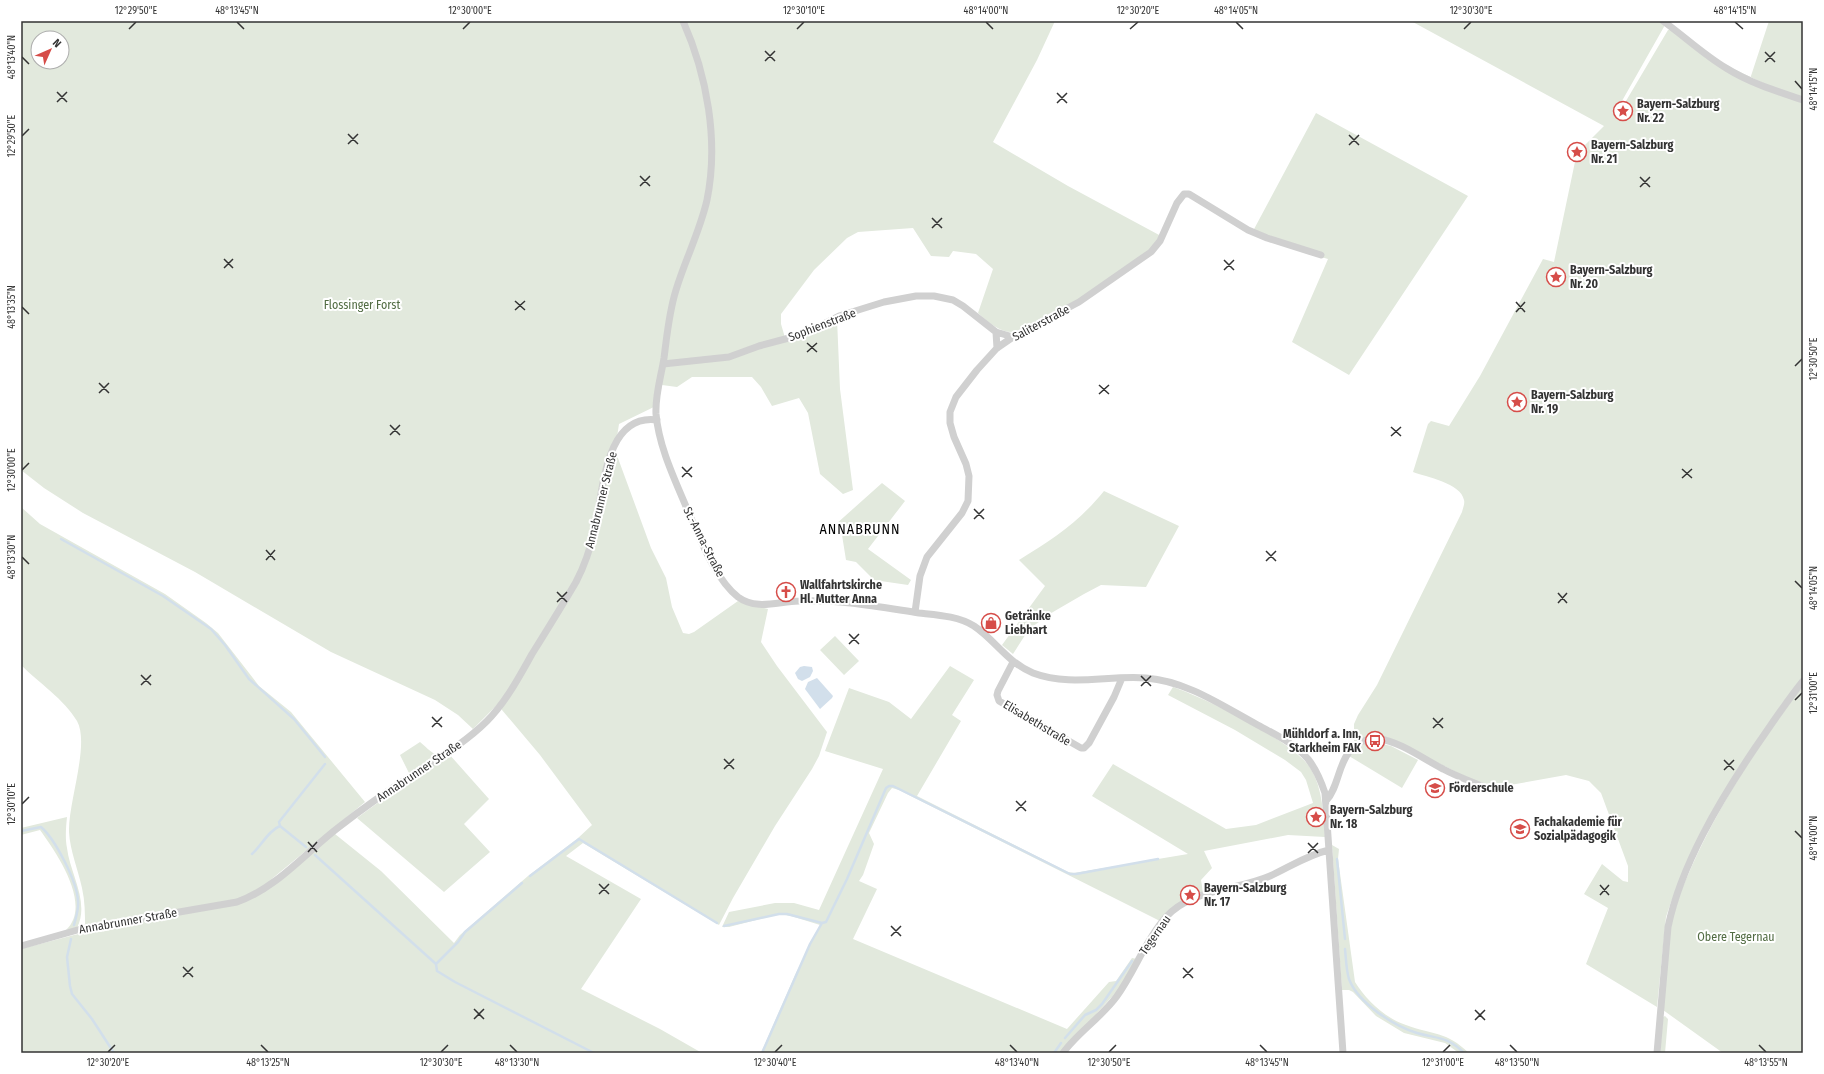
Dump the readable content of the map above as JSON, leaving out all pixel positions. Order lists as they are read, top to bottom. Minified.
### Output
{"streets":{"street":["Saliterstraße","Sophienstraße","Annabrunner Straße","St.-Anna-Straße","Elisabethstraße","Tegernau"]},"crossings":[["Saliterstraße","Sophienstraße"],["Saliterstraße","St.-Anna-Straße"],["Sophienstraße","St.-Anna-Straße"],["Annabrunner Straße","St.-Anna-Straße"],["St.-Anna-Straße","Elisabethstraße"]],"districts":["ANNABRUNN"],"parks":["Flossinger Forst","Obere Tegernau"],"places":{"place":["Bayern-Salzburg Nr. 22","Bayern-Salzburg Nr. 21","Bayern-Salzburg Nr. 20","Bayern-Salzburg Nr. 19","Bayern-Salzburg Nr. 18","Bayern-Salzburg Nr. 17"],"church":["Wallfahrtskirche Hl. Mutter Anna"],"shop":["Getränke Liebhart"],"bus stop":["Mühldorf a. Inn, Starkheim FAK"],"school or university":["Förderschule","Fachakademie für Sozialpädagogik"]},"north":"top right","coordinates":["12°29'50\"E","48°13'45\"N","12°30'00\"E","12°30'10\"E","48°14'00\"N","12°30'20\"E","48°14'05\"N","12°30'30\"E","48°14'15\"N","48°13'40\"N","48°13'35\"N","12°30'50\"E","48°13'30\"N","12°31'00\"E","48°13'25\"N","12°30'40\"E","48°13'50\"N","48°13'55\"N"]}
